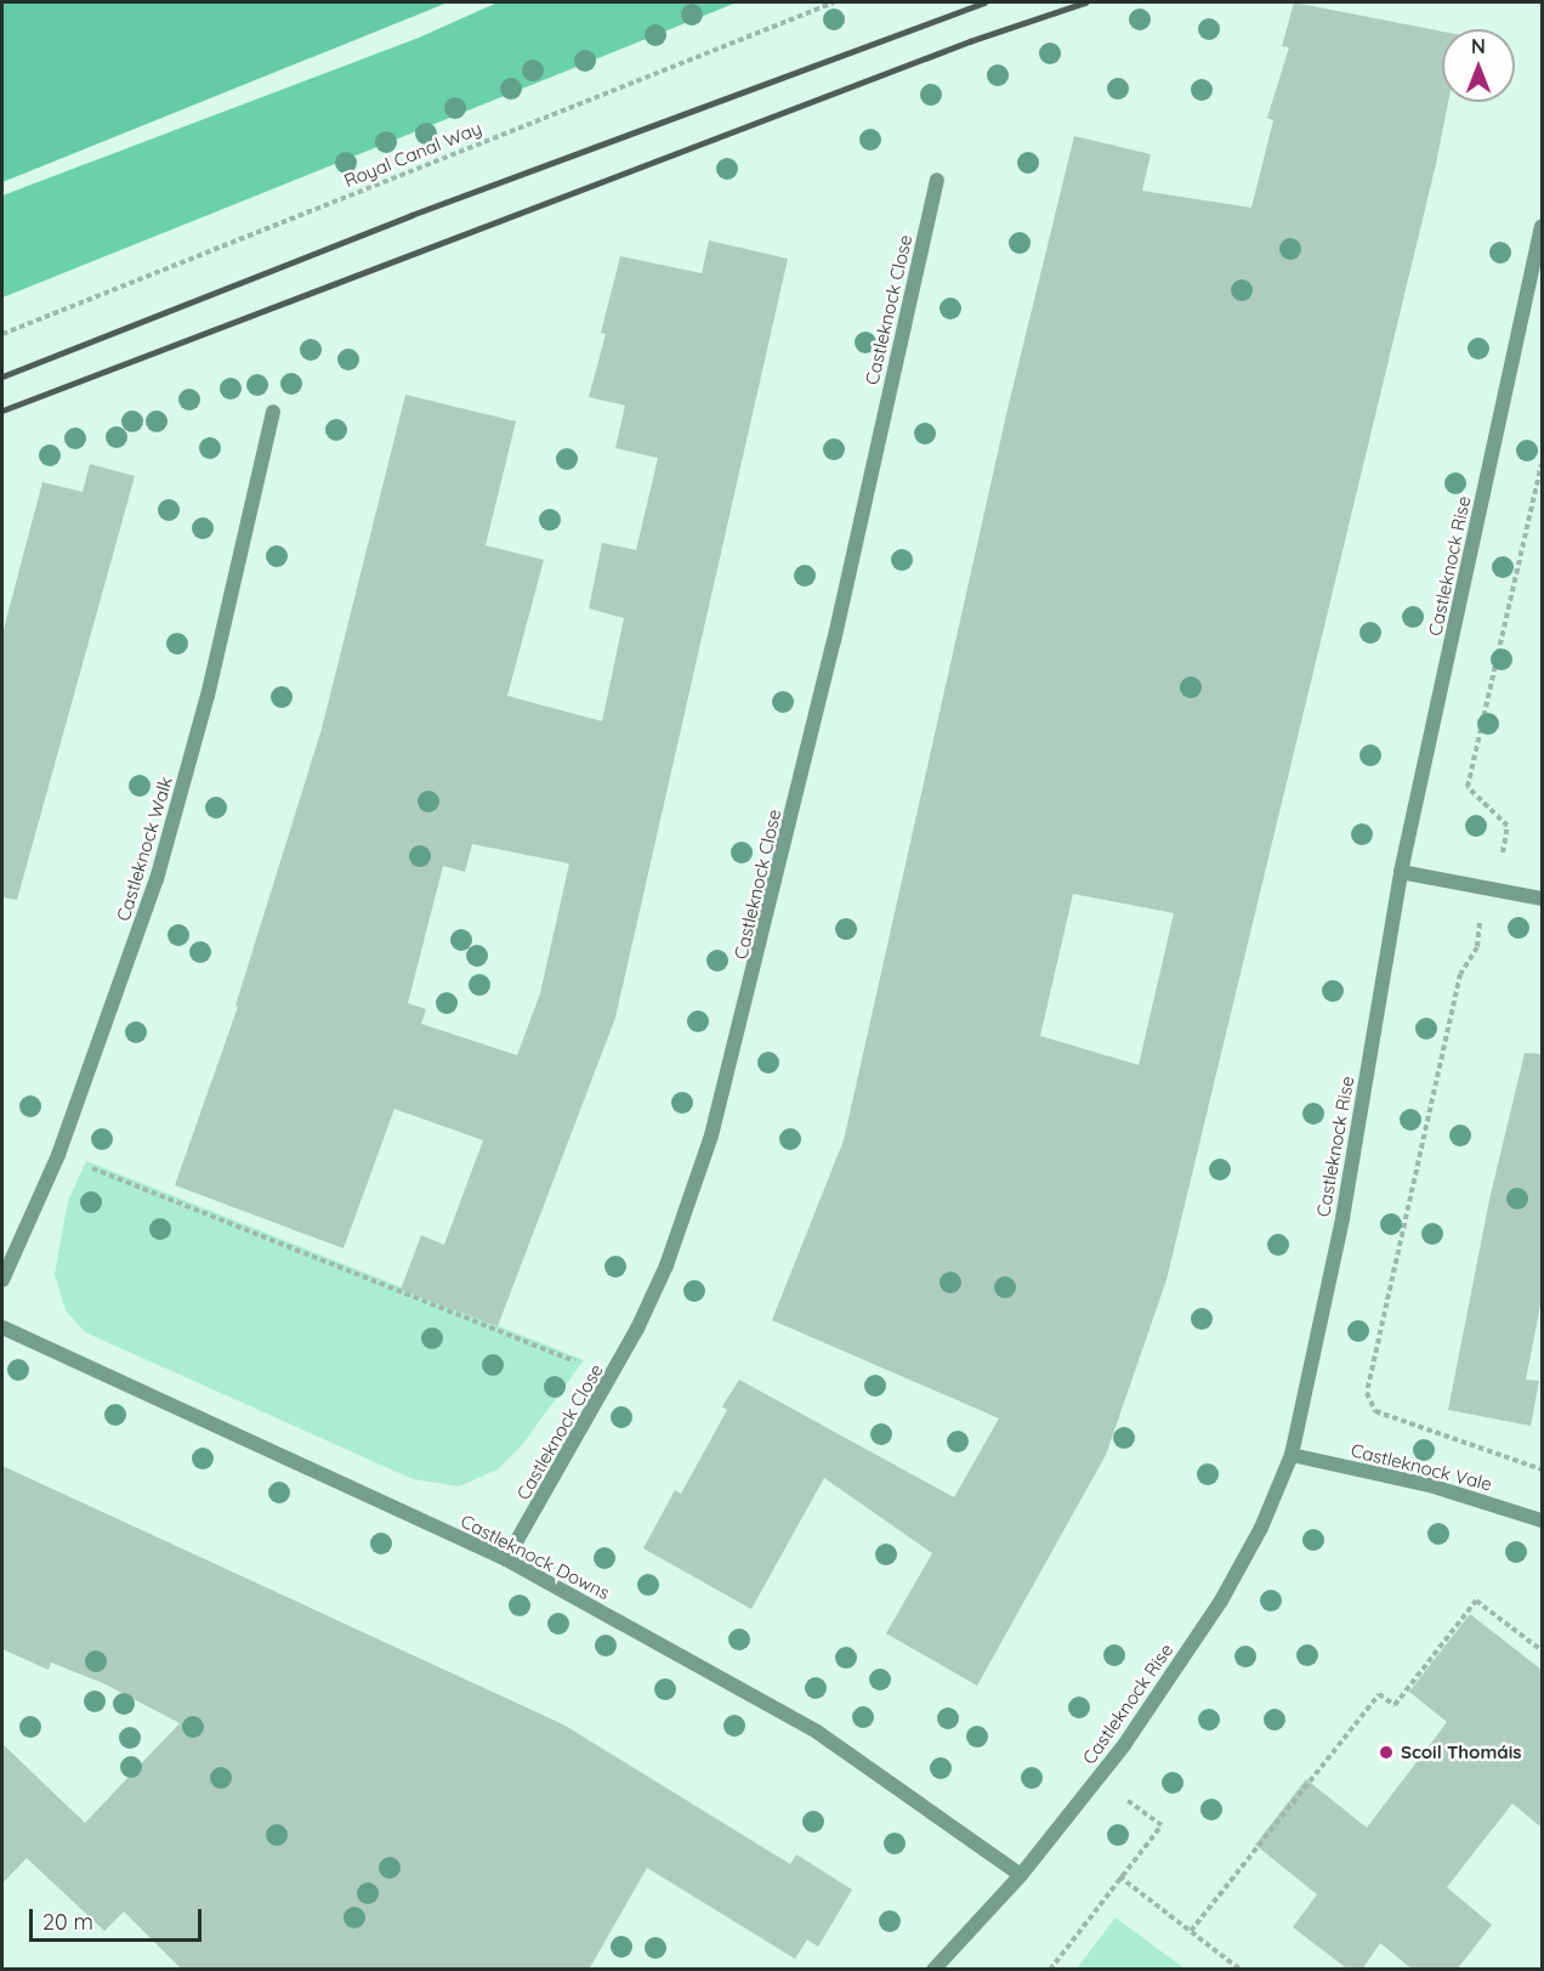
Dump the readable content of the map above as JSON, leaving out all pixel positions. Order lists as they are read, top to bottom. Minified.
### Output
{"streets":{"street":["Castleknock Close","Castleknock Rise","Castleknock Walk","Castleknock Vale","Castleknock Downs"],"path":["Royal Canal Way"]},"crossings":[["Castleknock Close","Castleknock Downs"],["Castleknock Rise","Castleknock Vale"],["Castleknock Rise","Castleknock Downs"]],"places":["Scoil Thomáis"],"scale_bar":"20 m","north":"top"}
